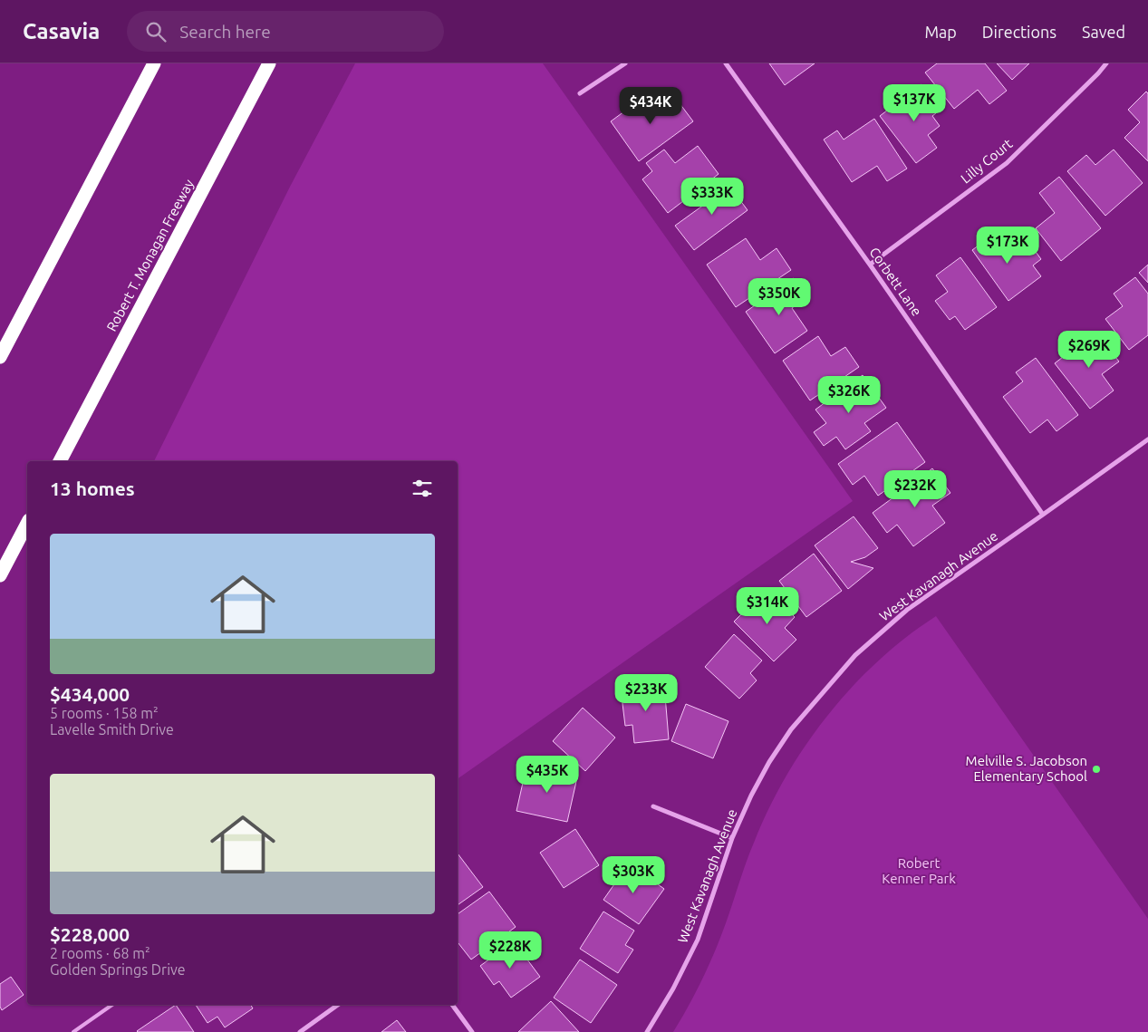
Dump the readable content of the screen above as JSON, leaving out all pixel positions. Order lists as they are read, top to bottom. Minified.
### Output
{"streets":{"highway":["Robert T. Monagan Freeway"],"street":["Lilly Court","Corbett Lane","West Kavanagh Avenue"]},"crossings":[["Lilly Court","Corbett Lane"],["Corbett Lane","West Kavanagh Avenue"]],"parks":["Robert Kenner Park"],"places":["Melville S. Jacobson Elementary School"],"page":{"header":"Casavia","search":"Search here","nav":["Map","Directions","Saved"],"price":["$137K","$434K","$333K","$173K","$350K","$269K","$326K","$232K","$314K","$233K","$435K","$303K","$228K"],"heading":"13 homes","list":[{"name":"$434,000","note":"5 rooms · 158 m² · Lavelle Smith Drive"},{"name":"$228,000","note":"2 rooms · 68 m² · Golden Springs Drive"}]}}
